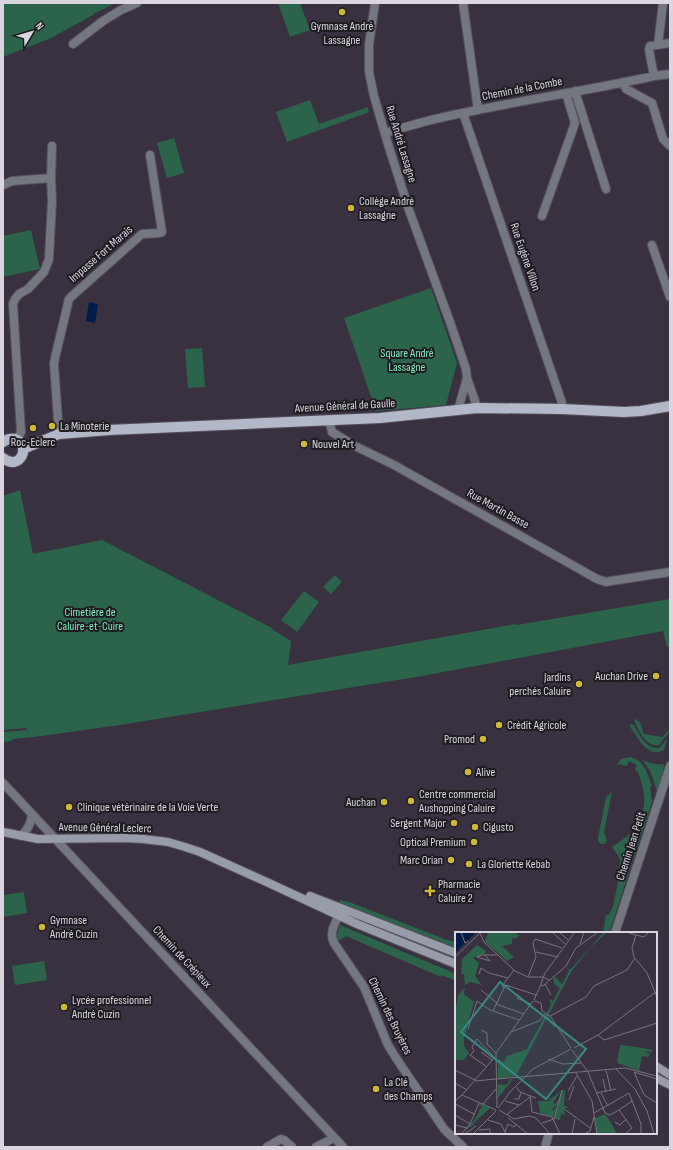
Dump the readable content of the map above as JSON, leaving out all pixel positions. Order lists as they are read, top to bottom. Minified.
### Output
{"streets":{"main road":["Avenue Général de Gaulle","Avenue Général Leclerc"],"street":["Chemin de la Combe","Rue André Lassagne","Impasse Fort Marais","Rue Eugène Villon","Rue Martin Basse","Chemin Jean Petit","Chemin de Crépieux","Chemin des Bruyères"]},"crossings":[["Rue André Lassagne","Avenue Général de Gaulle"],["Impasse Fort Marais","Avenue Général de Gaulle"],["Rue Eugène Villon","Avenue Général de Gaulle"],["Avenue Général de Gaulle","Rue Martin Basse"],["Avenue Général Leclerc","Chemin de Crépieux"],["Avenue Général Leclerc","Chemin des Bruyères"]],"parks":["Square André Lassagne","Cimetière de Caluire-et-Cuire"],"places":{"other":["Gymnase André Lassagne","Collège André Lassagne","La Minoterie","Roc-Eclerc","Nouvel Art","Auchan Drive","Jardins perchés Caluire","Crédit Agricole","Promod","Alive","Centre commercial Aushopping Caluire","Auchan","Clinique vétérinaire de la Voie Verte","Sergent Major","Cigusto","Optical Premium","Marc Orian","La Gloriette Kebab","Gymnase André Cuzin","Lycée professionnel André Cuzin","La Clé des Champs"],"health":["Pharmacie Caluire 2"]},"north":"top right"}
